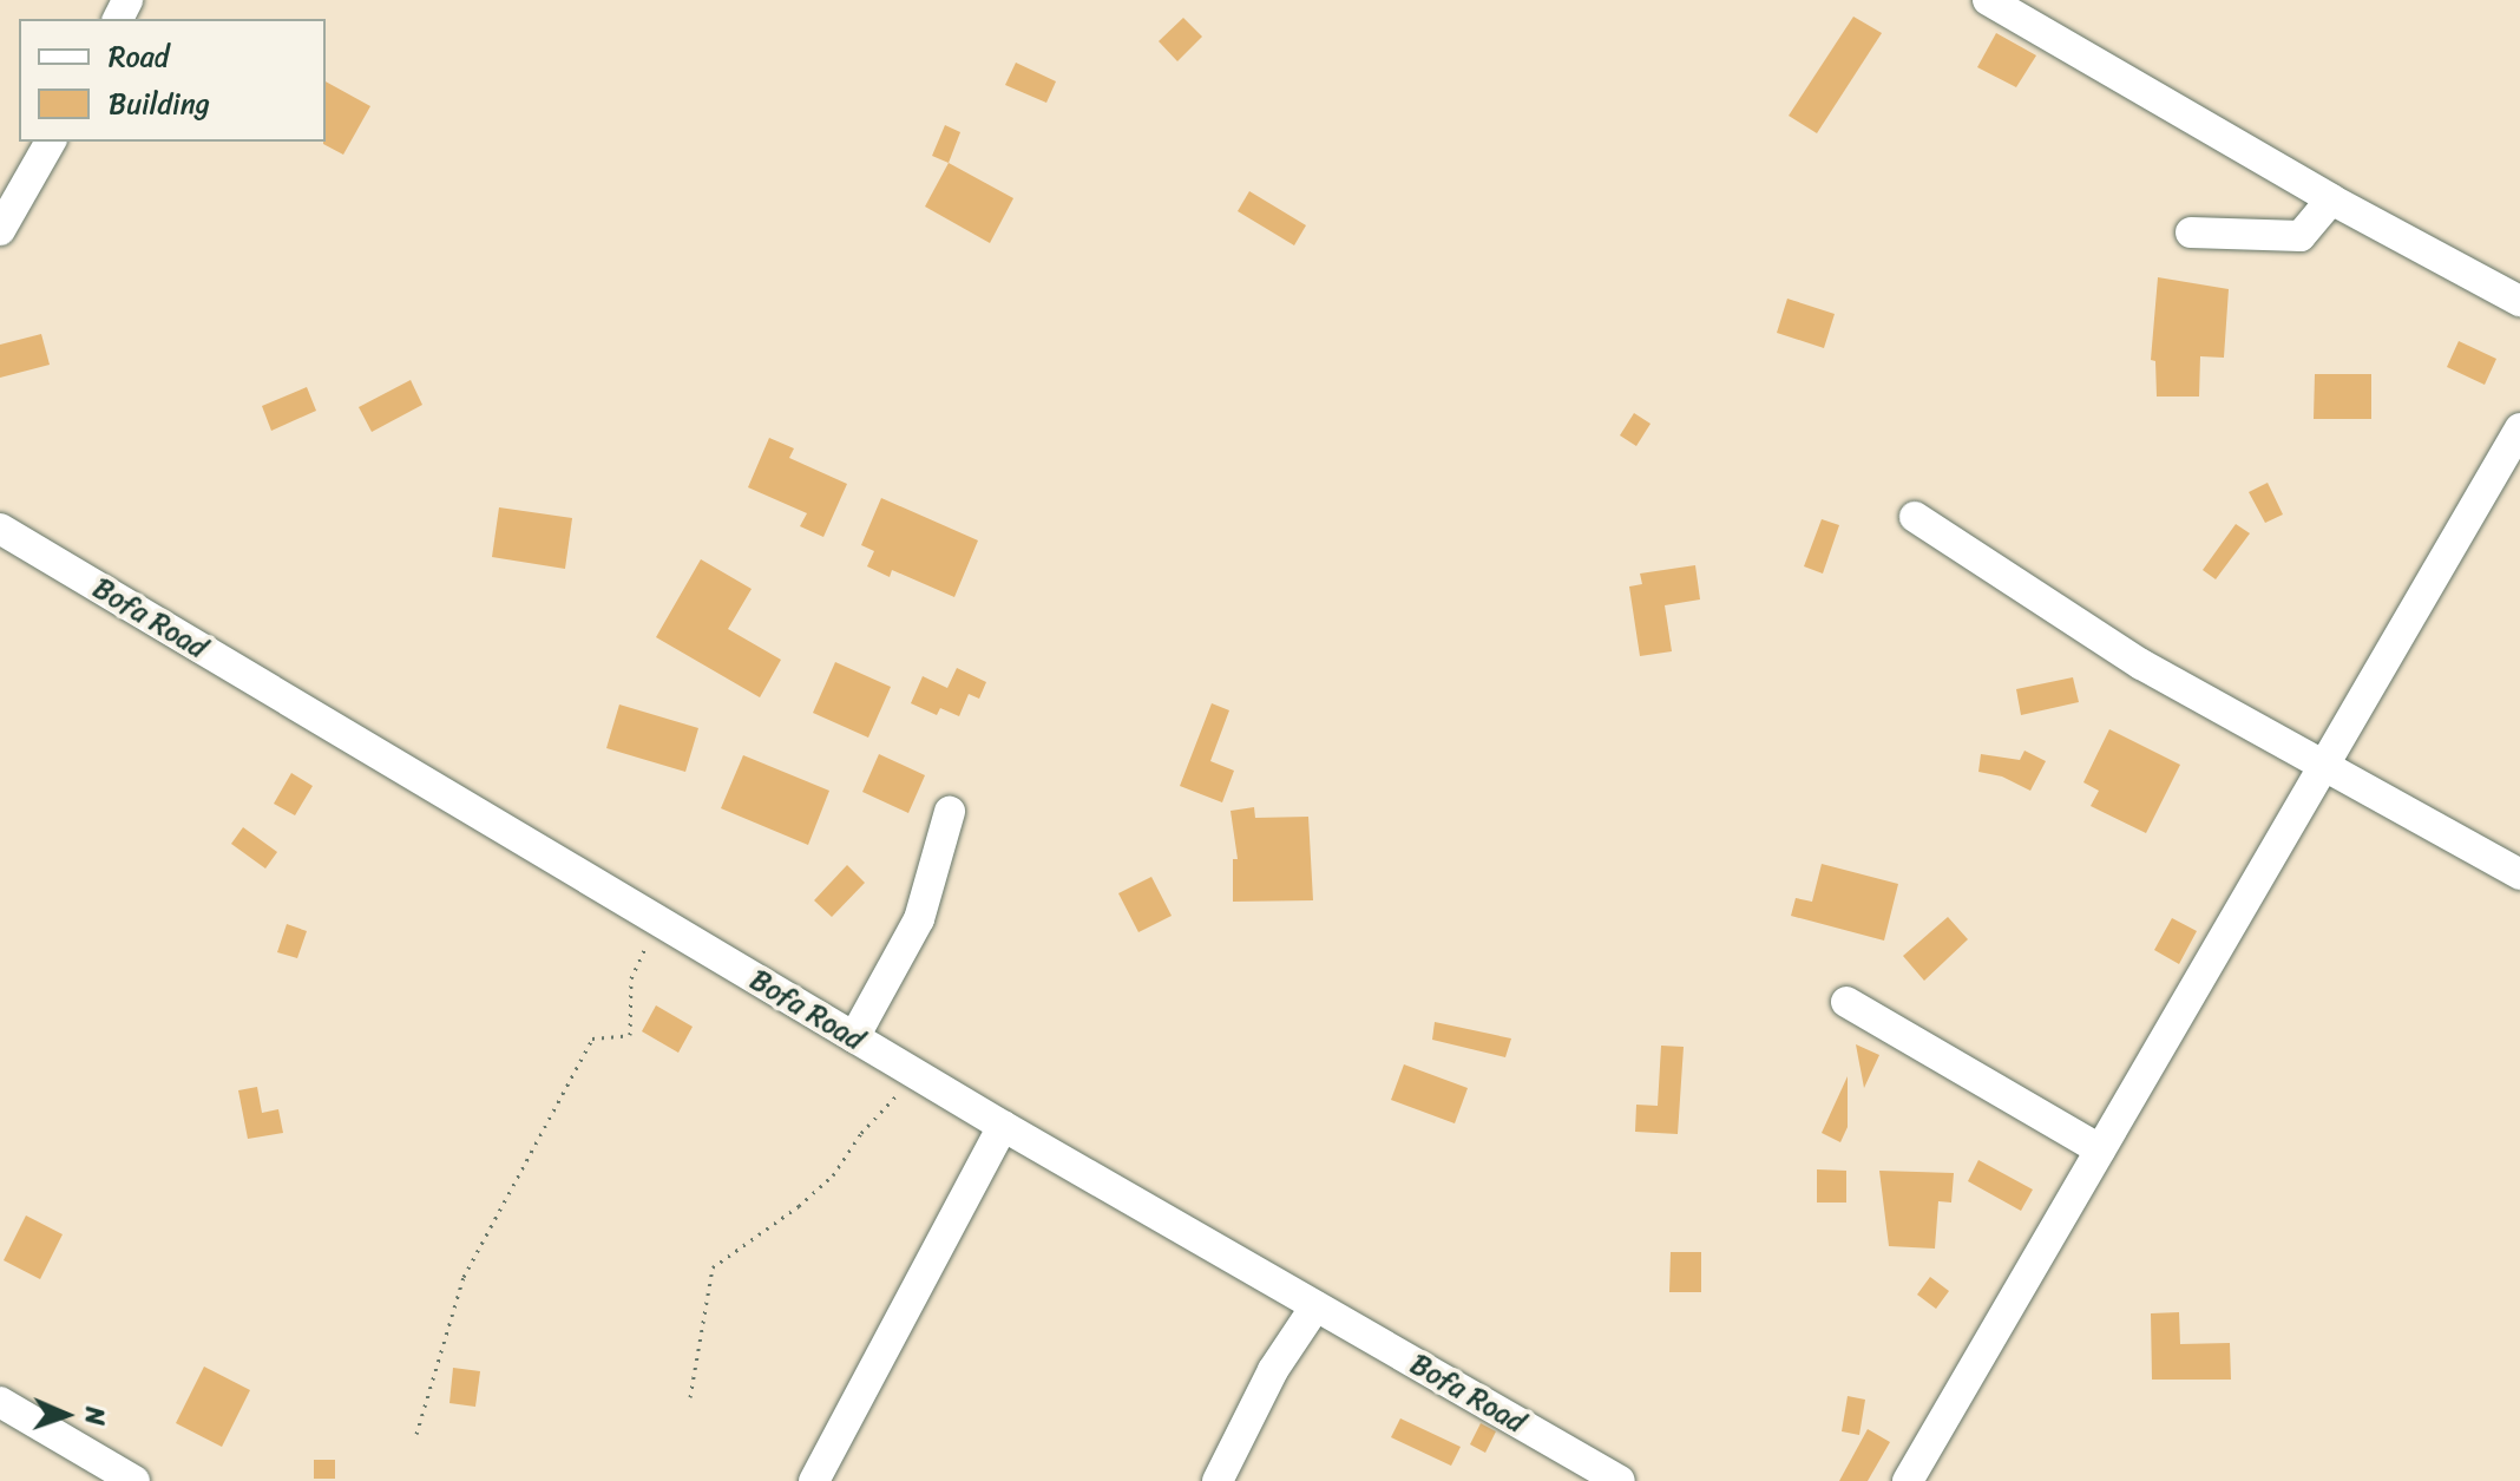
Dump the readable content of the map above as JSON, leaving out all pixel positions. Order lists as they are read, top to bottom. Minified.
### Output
{"streets":{"street":["Bofa Road"]},"legend":["Road","Building"],"north":"right"}
